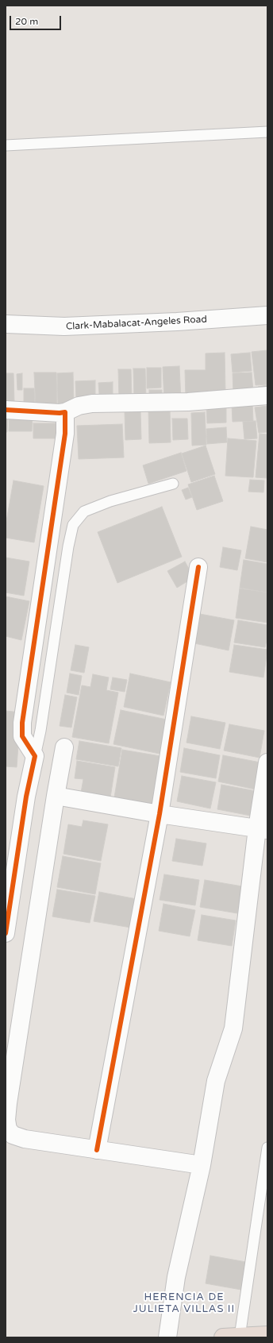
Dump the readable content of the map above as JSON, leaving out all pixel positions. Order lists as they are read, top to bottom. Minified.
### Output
{"streets":{"street":["Clark-Mabalacat-Angeles Road"]},"districts":["HERENCIA DE JULIETA VILLAS II"],"scale_bar":"20 m"}
